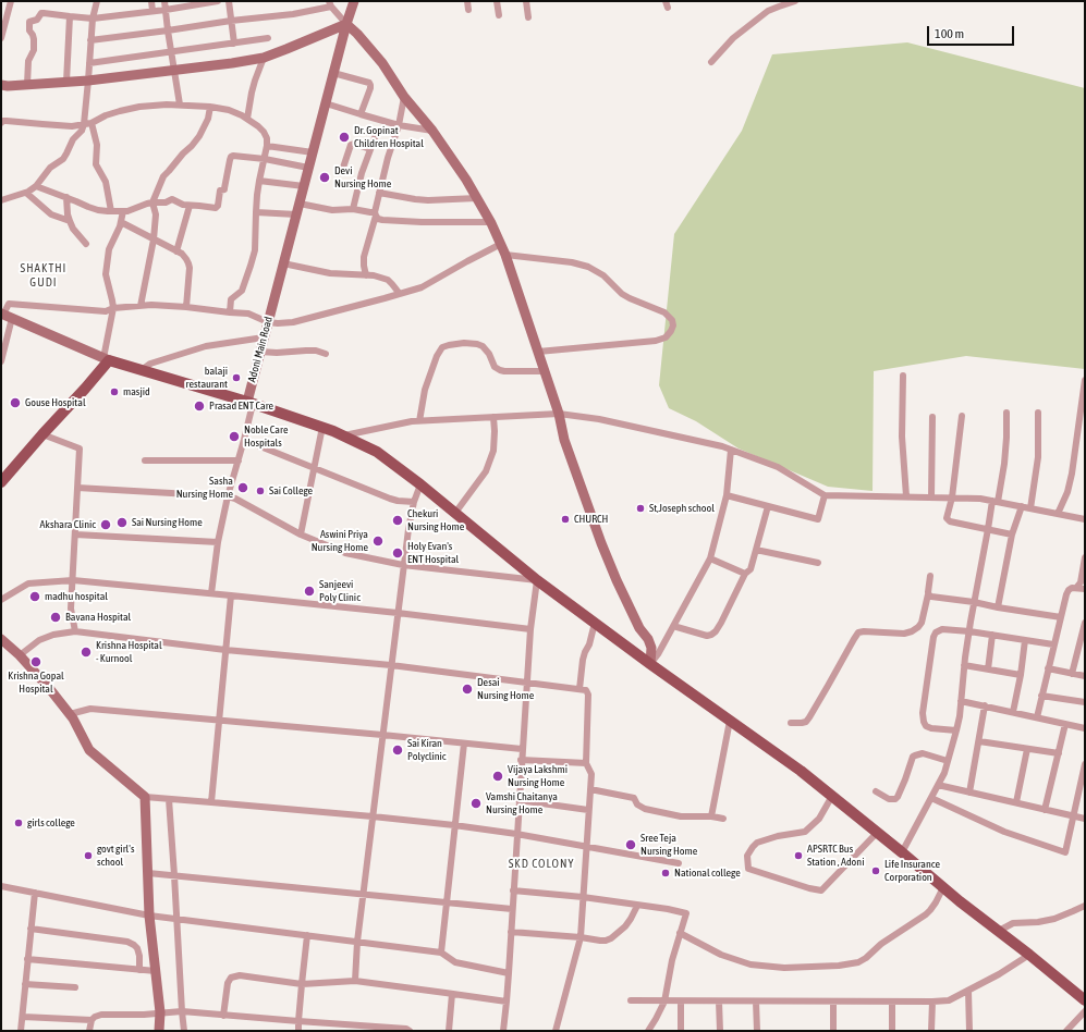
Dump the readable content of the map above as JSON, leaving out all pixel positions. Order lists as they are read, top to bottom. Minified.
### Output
{"streets":{"street":["Adoni Main Road"]},"districts":["SHAKTHI GUDI","SKD COLONY"],"places":["Dr. Gopinat Children Hospital","Devi Nursing Home","balaji restaurant","masjid","Gouse Hospital","Prasad ENT Care","Noble Care Hospitals","Sasha Nursing Home","Sai College","St,Joseph school","CHURCH","Chekuri Nursing Home","Sai Nursing Home","Akshara Clinic","Aswini Priya Nursing Home","Holy Evan's ENT Hospital","Sanjeevi Poly Clinic","madhu hospital","Bavana Hospital","Krishna Hospital - Kurnool","Krishna Gopal Hospital","Desai Nursing Home","Sai Kiran Polyclinic","Vijaya Lakshmi Nursing Home","Vamshi Chaitanya Nursing Home","girls college","Sree Teja Nursing Home","govt girl's school","APSRTC Bus Station , Adoni","Life Insurance Corporation","National college"],"scale_bar":"100 m"}
